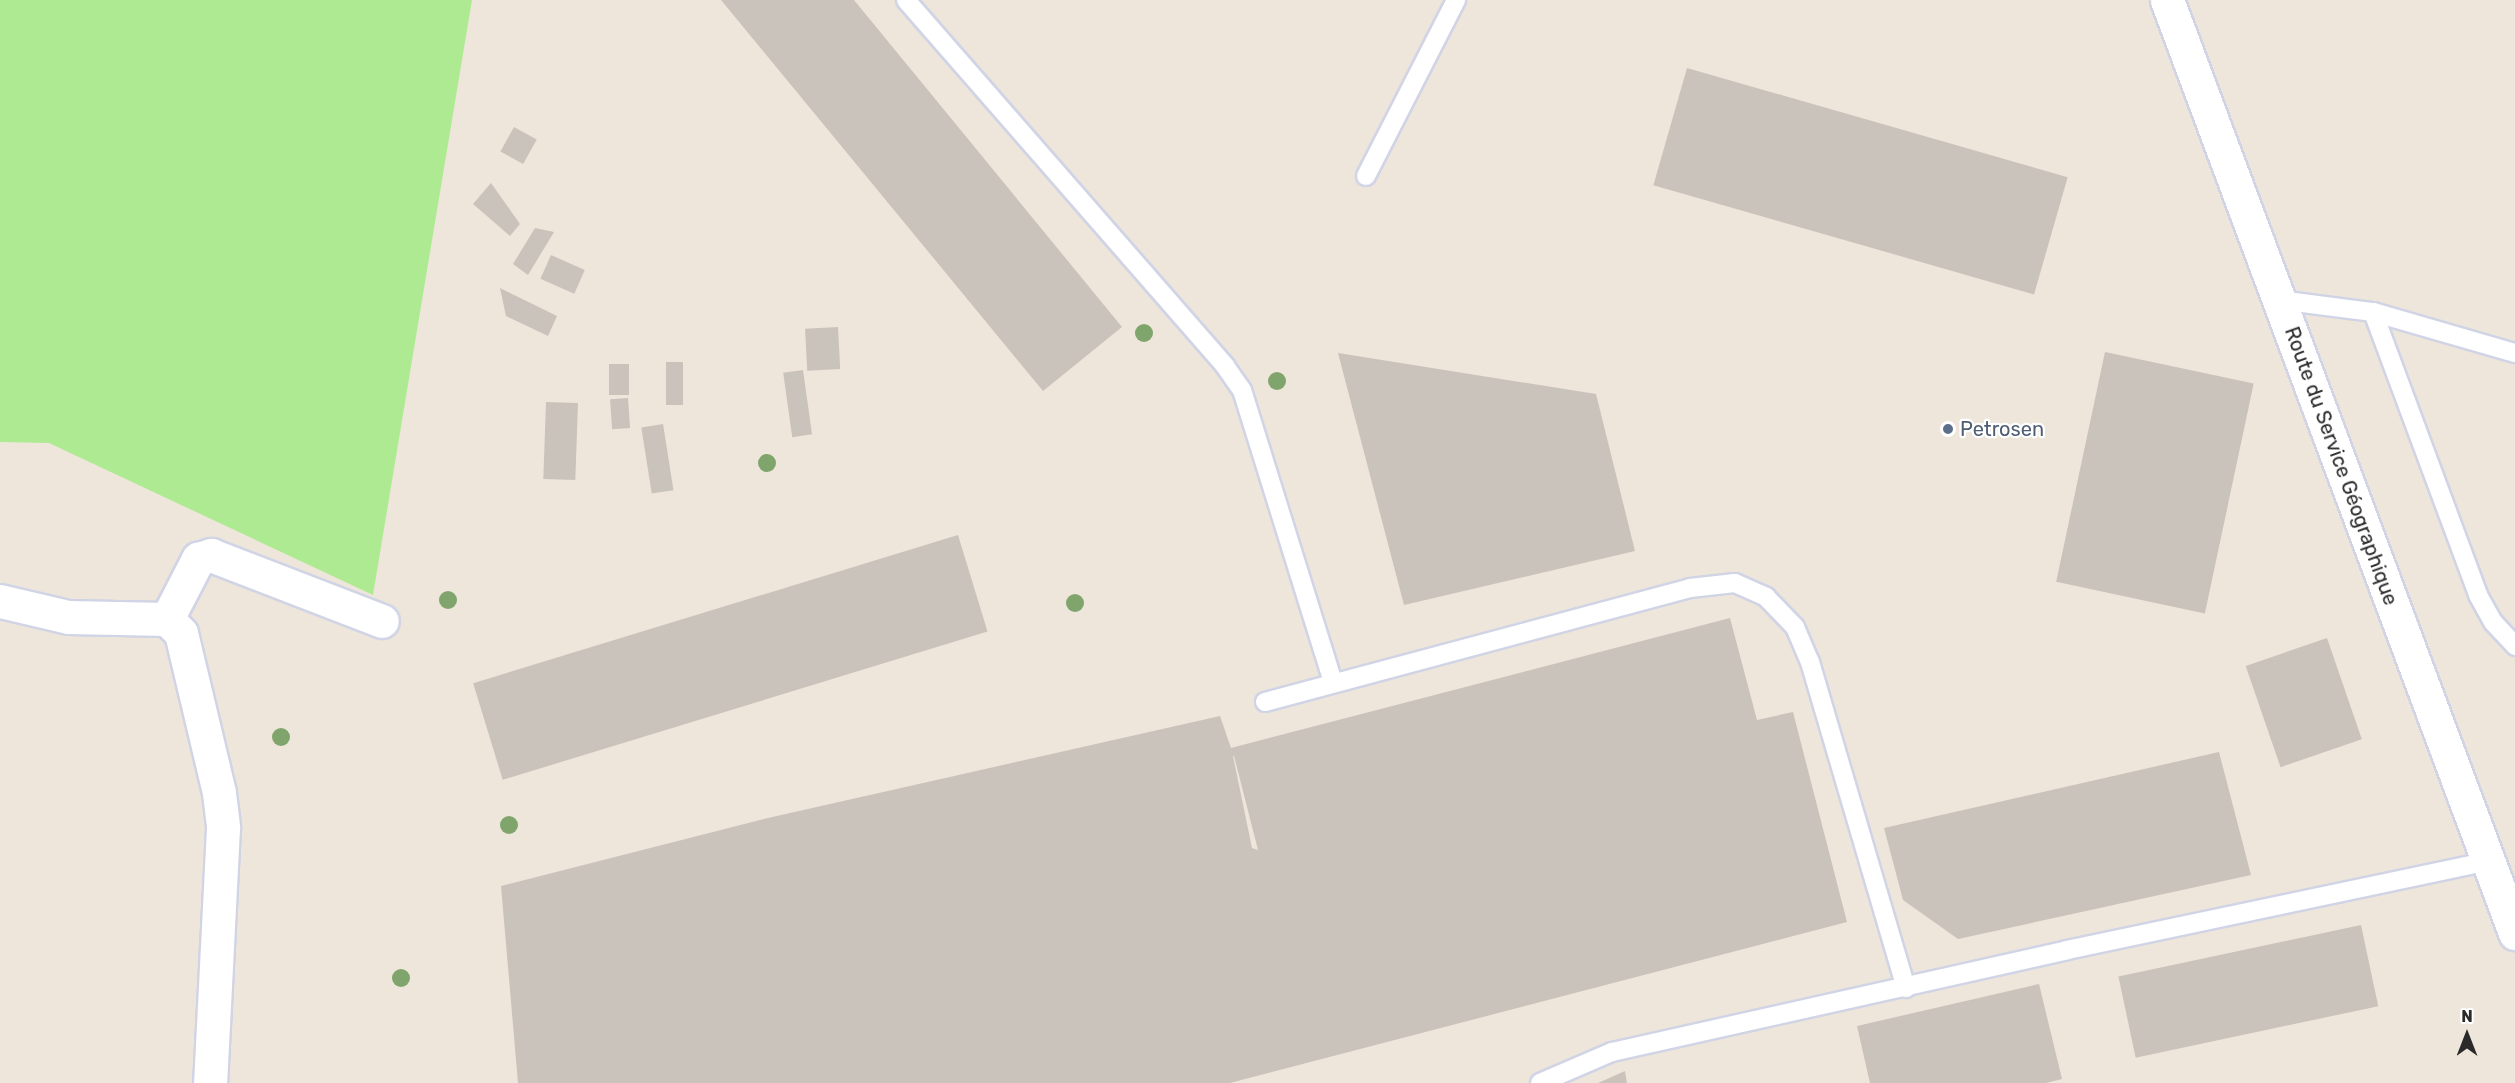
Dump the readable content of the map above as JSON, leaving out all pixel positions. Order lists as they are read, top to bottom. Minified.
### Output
{"streets":{"street":["Route du Service Géographique"]},"places":["Petrosen"],"north":"top"}
